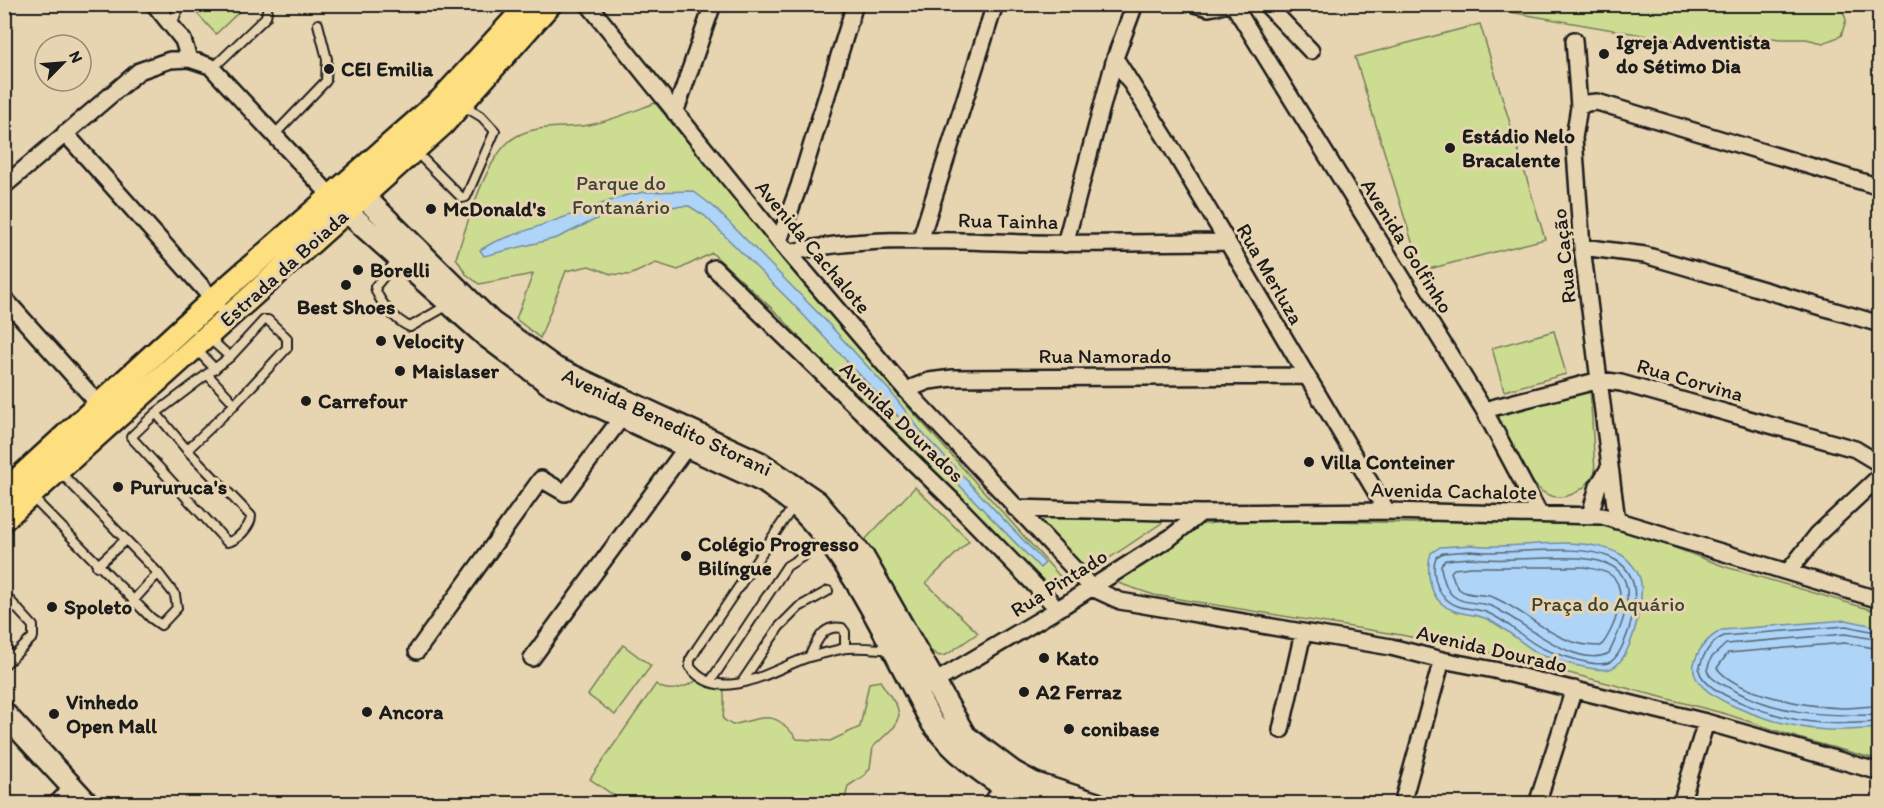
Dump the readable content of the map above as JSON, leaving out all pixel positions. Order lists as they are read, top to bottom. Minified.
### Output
{"streets":{"main road":["Estrada da Boiada","Avenida Benedito Storani"],"street":["Rua Tainha","Avenida Golfinho","Avenida Cachalote","Rua Cação","Rua Merluza","Rua Namorado","Rua Corvina","Avenida Dourados","Rua Pintado","Avenida Dourado"]},"crossings":[["Rua Tainha","Avenida Cachalote"],["Rua Tainha","Rua Merluza"],["Avenida Golfinho","Avenida Cachalote"],["Avenida Golfinho","Rua Corvina"],["Avenida Cachalote","Rua Cação"],["Avenida Cachalote","Rua Merluza"],["Avenida Cachalote","Rua Namorado"],["Avenida Cachalote","Rua Pintado"],["Avenida Cachalote","Avenida Dourado"],["Rua Cação","Rua Corvina"],["Estrada da Boiada","Avenida Benedito Storani"],["Rua Merluza","Rua Namorado"],["Avenida Benedito Storani","Rua Pintado"],["Avenida Dourados","Rua Pintado"],["Rua Pintado","Avenida Dourado"]],"parks":["Parque do Fontanário","Praça do Aquário"],"places":["Igreja Adventista do Sétimo Dia","CEI Emilia","Estádio Nelo Bracalente","McDonald's","Borelli","Best Shoes","Velocity","Maislaser","Carrefour","Villa Conteiner","Pururuca's","Colégio Progresso Bilíngue","Spoleto","Kato","A2 Ferraz","Ancora","Vinhedo Open Mall","conibase"],"north":"top right"}
